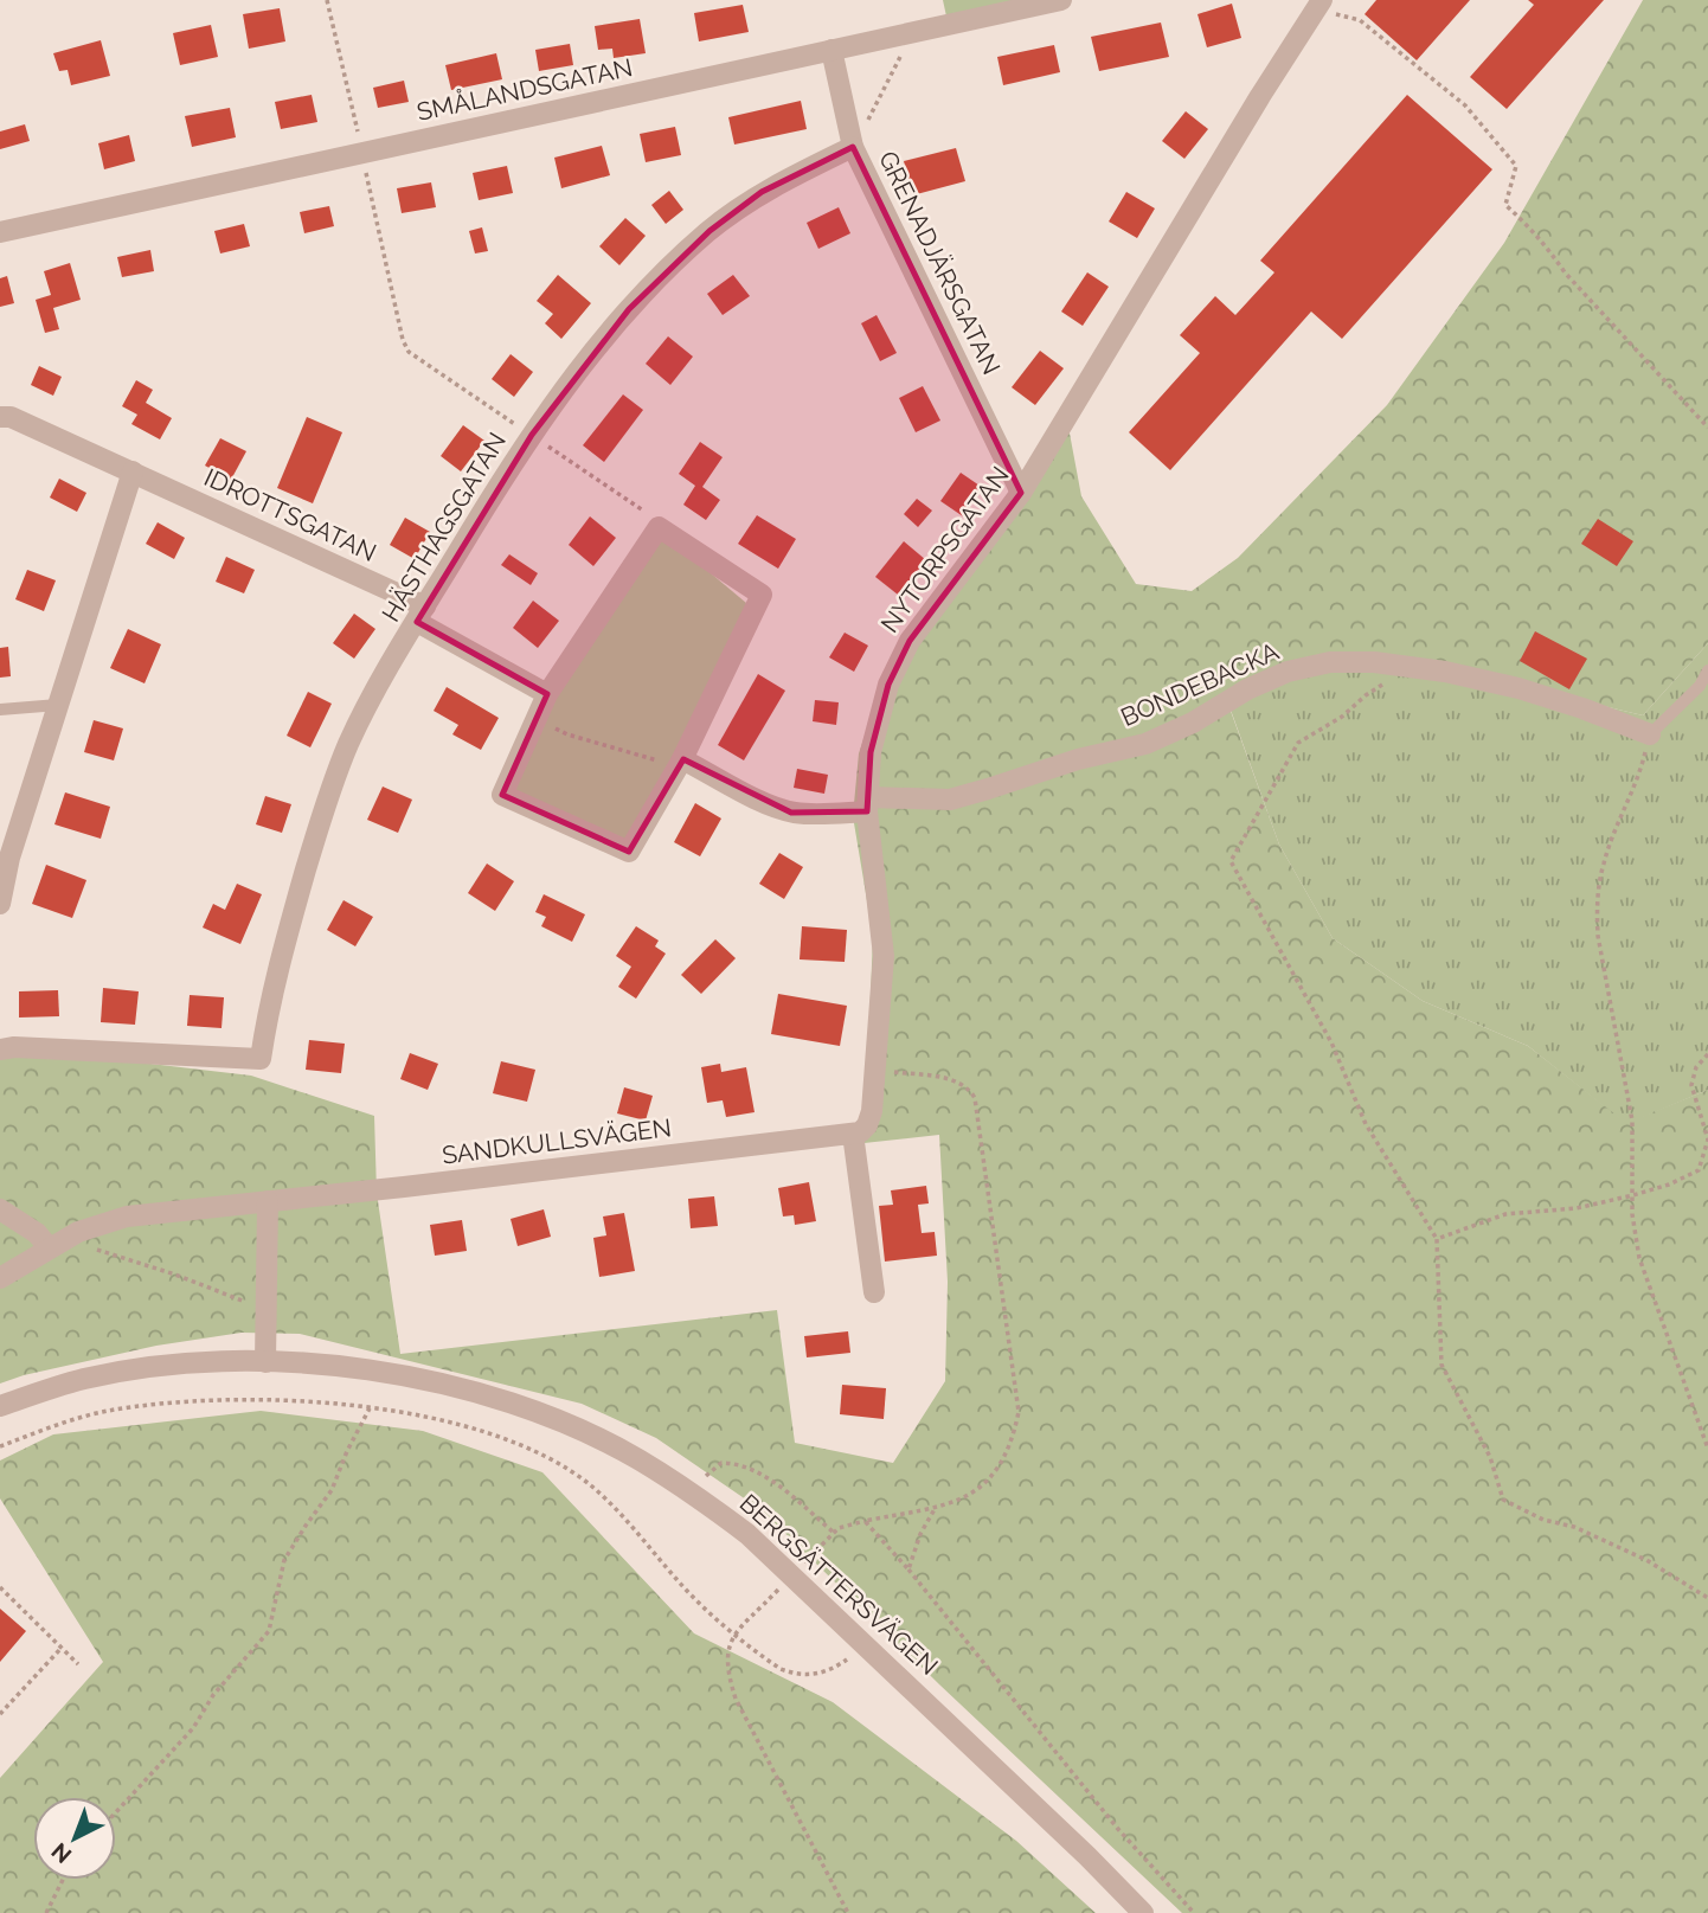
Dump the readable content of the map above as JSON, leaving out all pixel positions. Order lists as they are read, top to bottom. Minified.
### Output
{"streets":{"street":["SMÅLANDSGATAN","GRENADJÄRSGATAN","IDROTTSGATAN","HÄSTHAGSGATAN","NYTORPSGATAN","BONDEBACKA","SANDKULLSVÄGEN","BERGSÄTTERSVÄGEN"]},"crossings":[["SMÅLANDSGATAN","GRENADJÄRSGATAN"],["GRENADJÄRSGATAN","HÄSTHAGSGATAN"],["GRENADJÄRSGATAN","NYTORPSGATAN"],["IDROTTSGATAN","HÄSTHAGSGATAN"],["NYTORPSGATAN","BONDEBACKA"],["NYTORPSGATAN","SANDKULLSVÄGEN"]],"north":"bottom left"}
